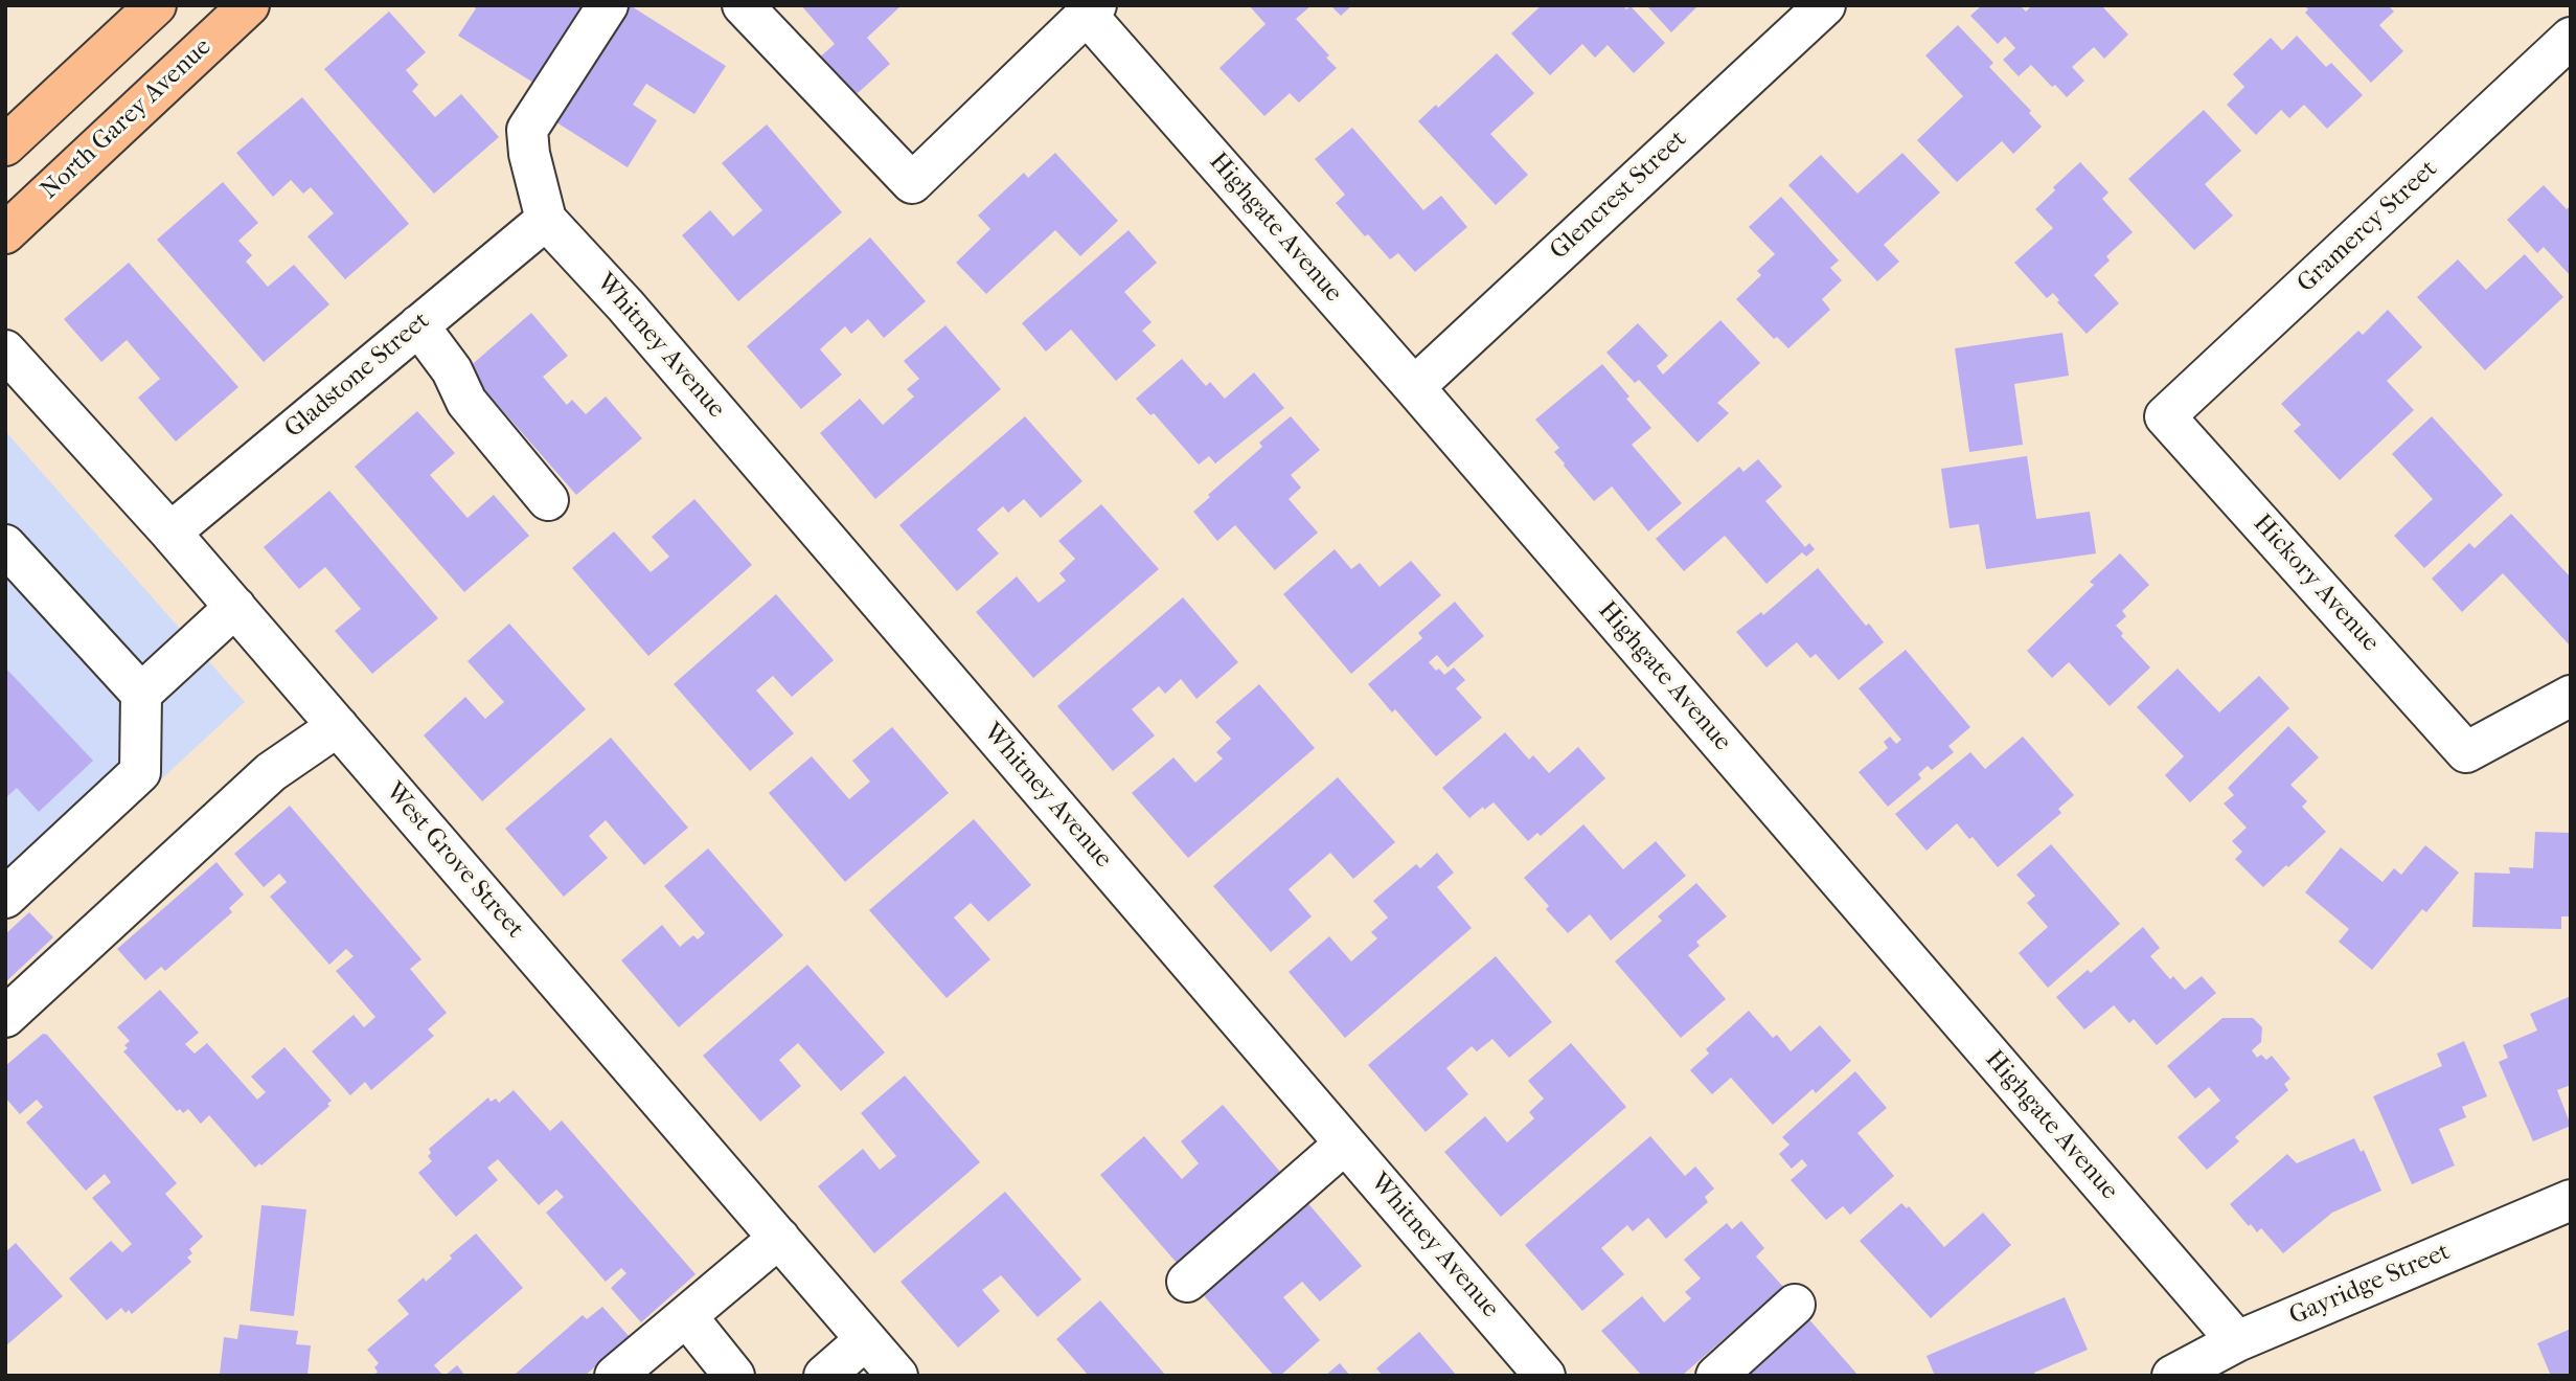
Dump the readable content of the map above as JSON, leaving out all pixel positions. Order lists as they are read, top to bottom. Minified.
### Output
{"streets":{"main road":["North Garey Avenue"],"street":["Glencrest Street","Gramercy Street","Highgate Avenue","Whitney Avenue","Gladstone Street","Hickory Avenue","West Grove Street","Gayridge Street"]},"crossings":[["Glencrest Street","Highgate Avenue"],["Gramercy Street","Hickory Avenue"],["Highgate Avenue","Gayridge Street"],["Whitney Avenue","Gladstone Street"],["Gladstone Street","West Grove Street"]]}
